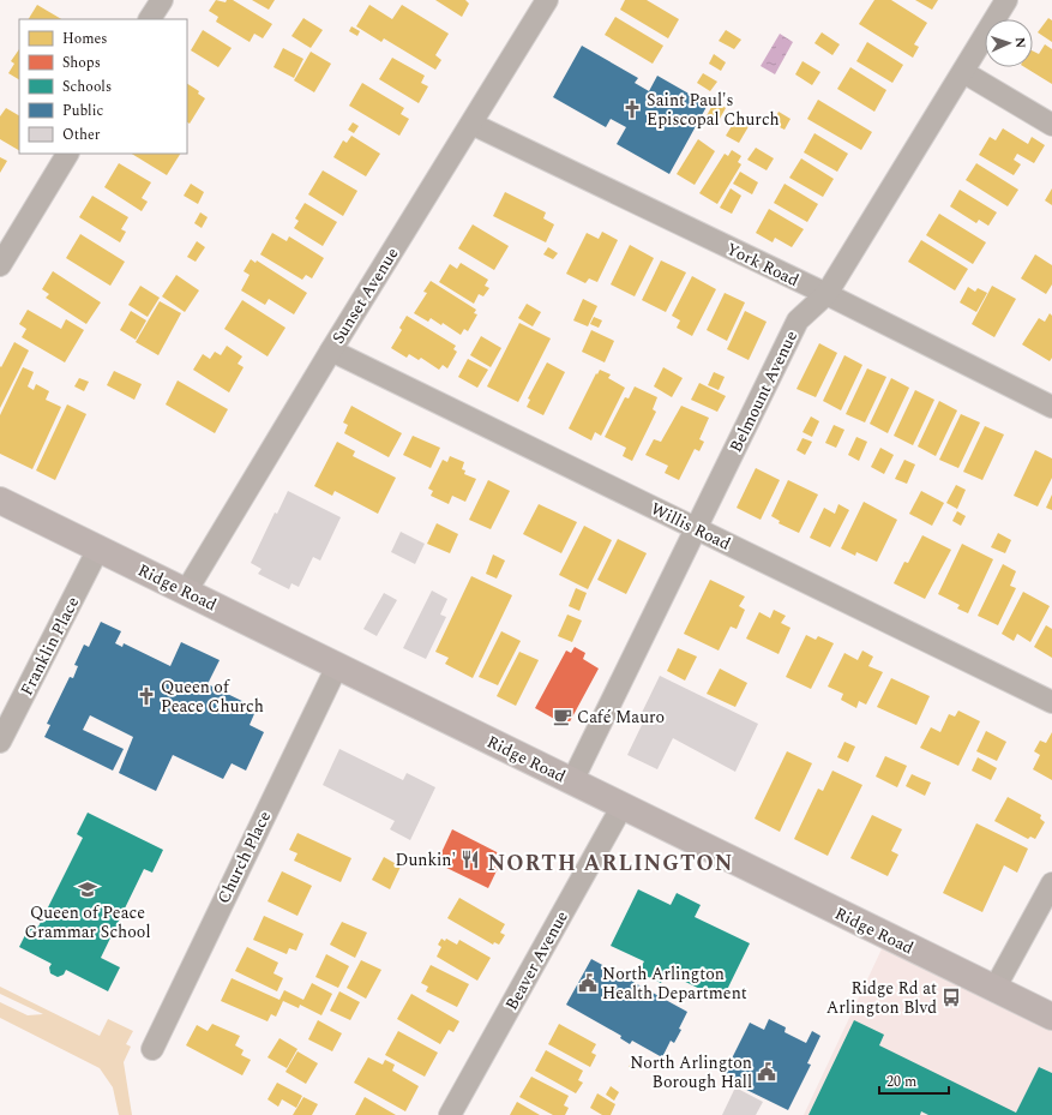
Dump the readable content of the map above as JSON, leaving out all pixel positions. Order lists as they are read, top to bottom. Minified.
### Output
{"streets":{"main road":["Ridge Road"],"street":["York Road","Sunset Avenue","Belmount Avenue","Willis Road","Franklin Place","Church Place","Beaver Avenue"]},"crossings":[["York Road","Sunset Avenue"],["York Road","Belmount Avenue"],["Sunset Avenue","Willis Road"],["Sunset Avenue","Ridge Road"],["Belmount Avenue","Willis Road"],["Belmount Avenue","Ridge Road"],["Ridge Road","Franklin Place"],["Ridge Road","Church Place"],["Ridge Road","Beaver Avenue"]],"districts":["NORTH ARLINGTON"],"places":{"church":["Saint Paul's Episcopal Church","Queen of Peace Church"],"cafe":["Café Mauro"],"restaurant":["Dunkin'"],"school or university":["Queen of Peace Grammar School"],"public building":["North Arlington Health Department","North Arlington Borough Hall"],"bus stop":["Ridge Rd at Arlington Blvd"]},"legend":["Homes","Shops","Schools","Public","Other"],"scale_bar":"20 m","north":"right"}
